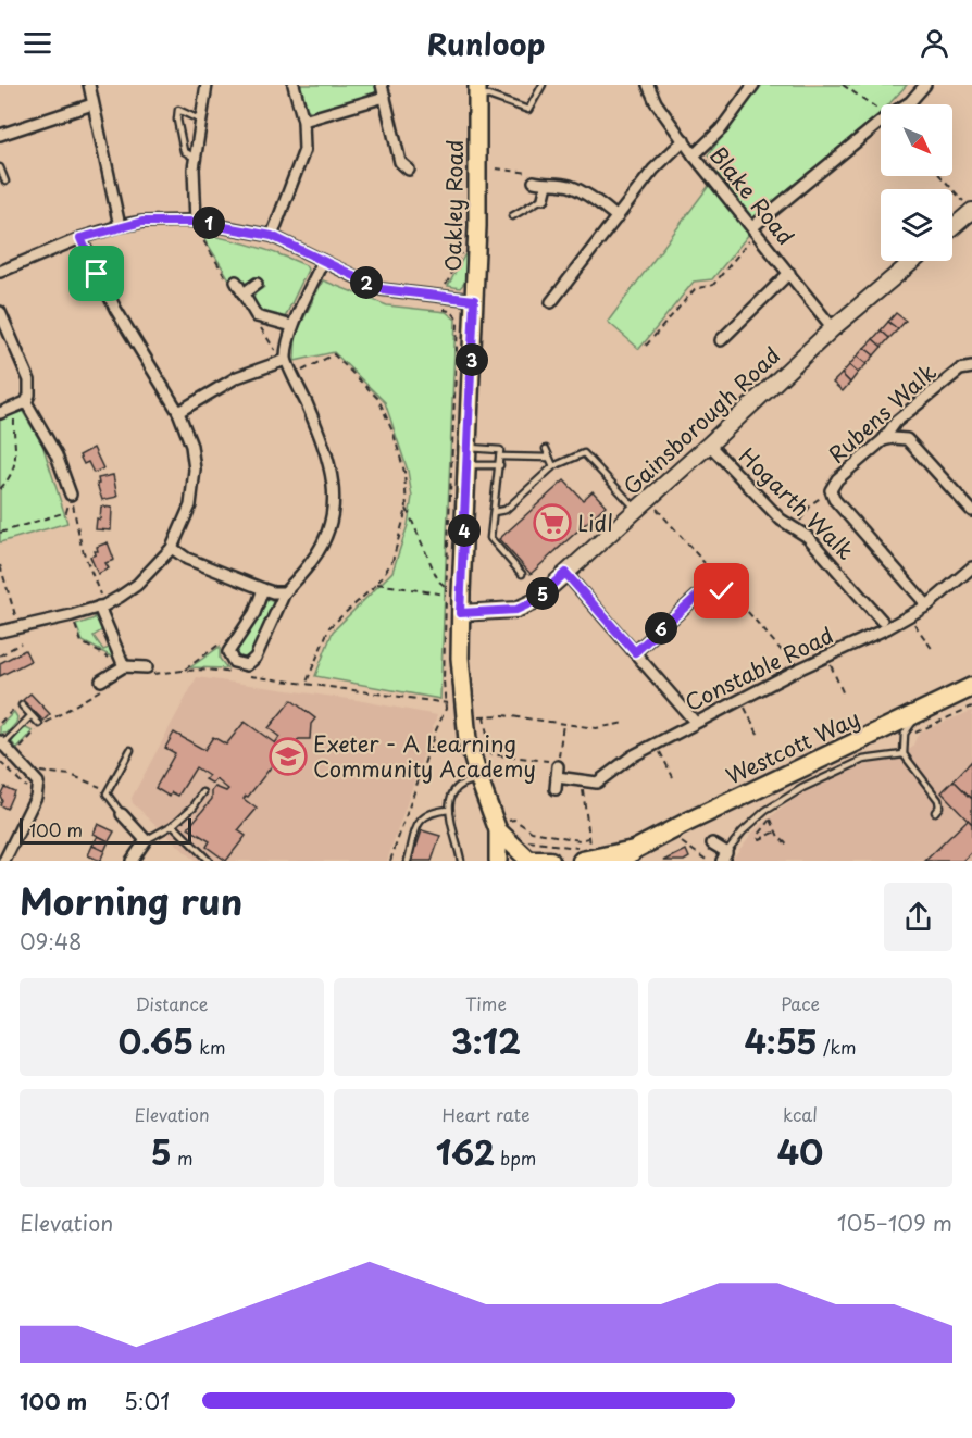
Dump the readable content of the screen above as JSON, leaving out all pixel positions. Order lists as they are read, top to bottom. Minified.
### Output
{"streets":{"highway":["Westcott Way"],"main road":["Oakley Road"],"street":["Blake Road","Rubens Walk","Gainsborough Road","Hogarth Walk","Constable Road"]},"crossings":[["Blake Road","Gainsborough Road"],["Oakley Road","Gainsborough Road"],["Gainsborough Road","Hogarth Walk"]],"places":{"supermarket":["Lidl"],"school or university":["Exeter - A Learning Community Academy"]},"scale_bar":"100 m","north":"bottom right","page":{"header":"Runloop","pins":["1","2","3","4","5","6"],"scale":"100 m","heading":["Morning run","09:48"],"stats":[["Distance","0.65 km"],["Time","3:12"],["Pace","4:55 /km"],["Elevation","5 m"],["Heart rate","162 bpm"],["kcal","40"]],"chart":["Elevation","105–109 m"],"list":[{"name":"100 m","note":"5:01"}]}}
